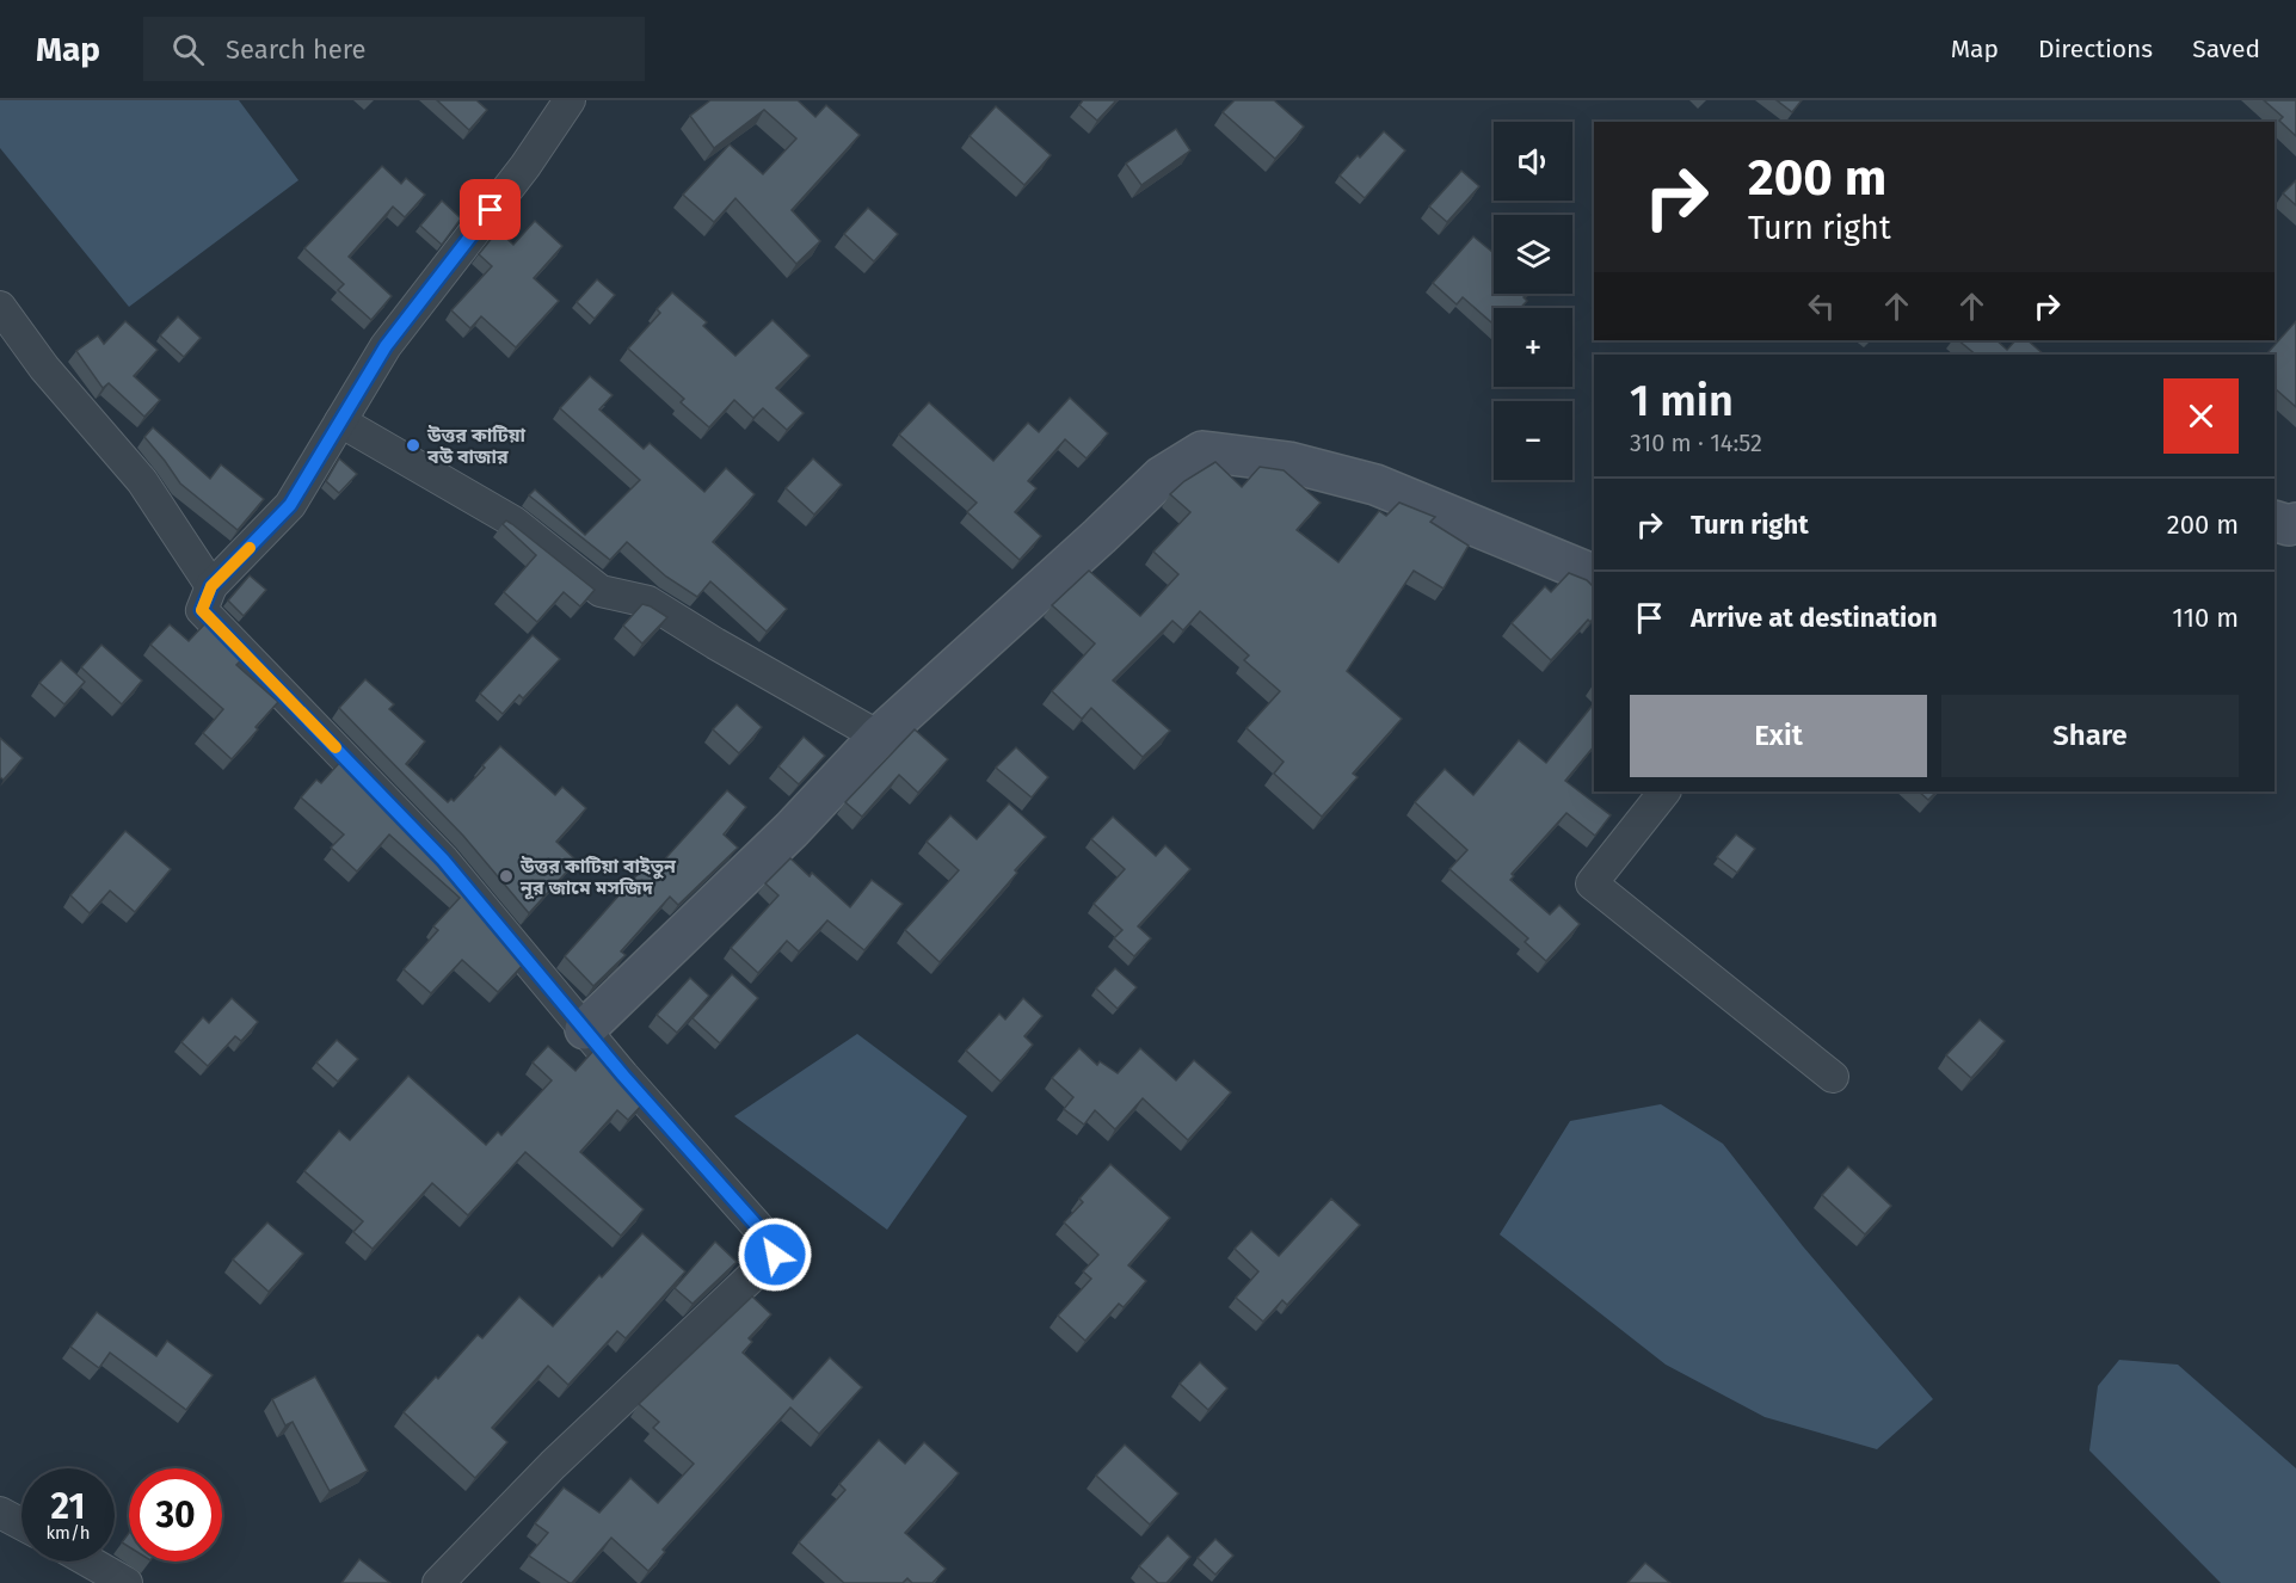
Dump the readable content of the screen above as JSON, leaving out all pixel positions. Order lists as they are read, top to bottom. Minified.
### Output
{"places":["উত্তর কাটিয়া বউ বাজার","উত্তর কাটিয়া বাইতুন নূর জামে মসজিদ"],"page":{"header":"Map","search":"Search here","nav":["Map","Directions","Saved"],"map_buttons":["+","−"],"turn":["200 m","Turn right"],"heading":["1 min","310 m · 14:52"],"list":[{"name":"Turn right","value":"200 m"},{"name":"Arrive at destination","value":"110 m"}],"buttons":["Exit","Share"],"speed":"21 km/h","limit":"30"}}
